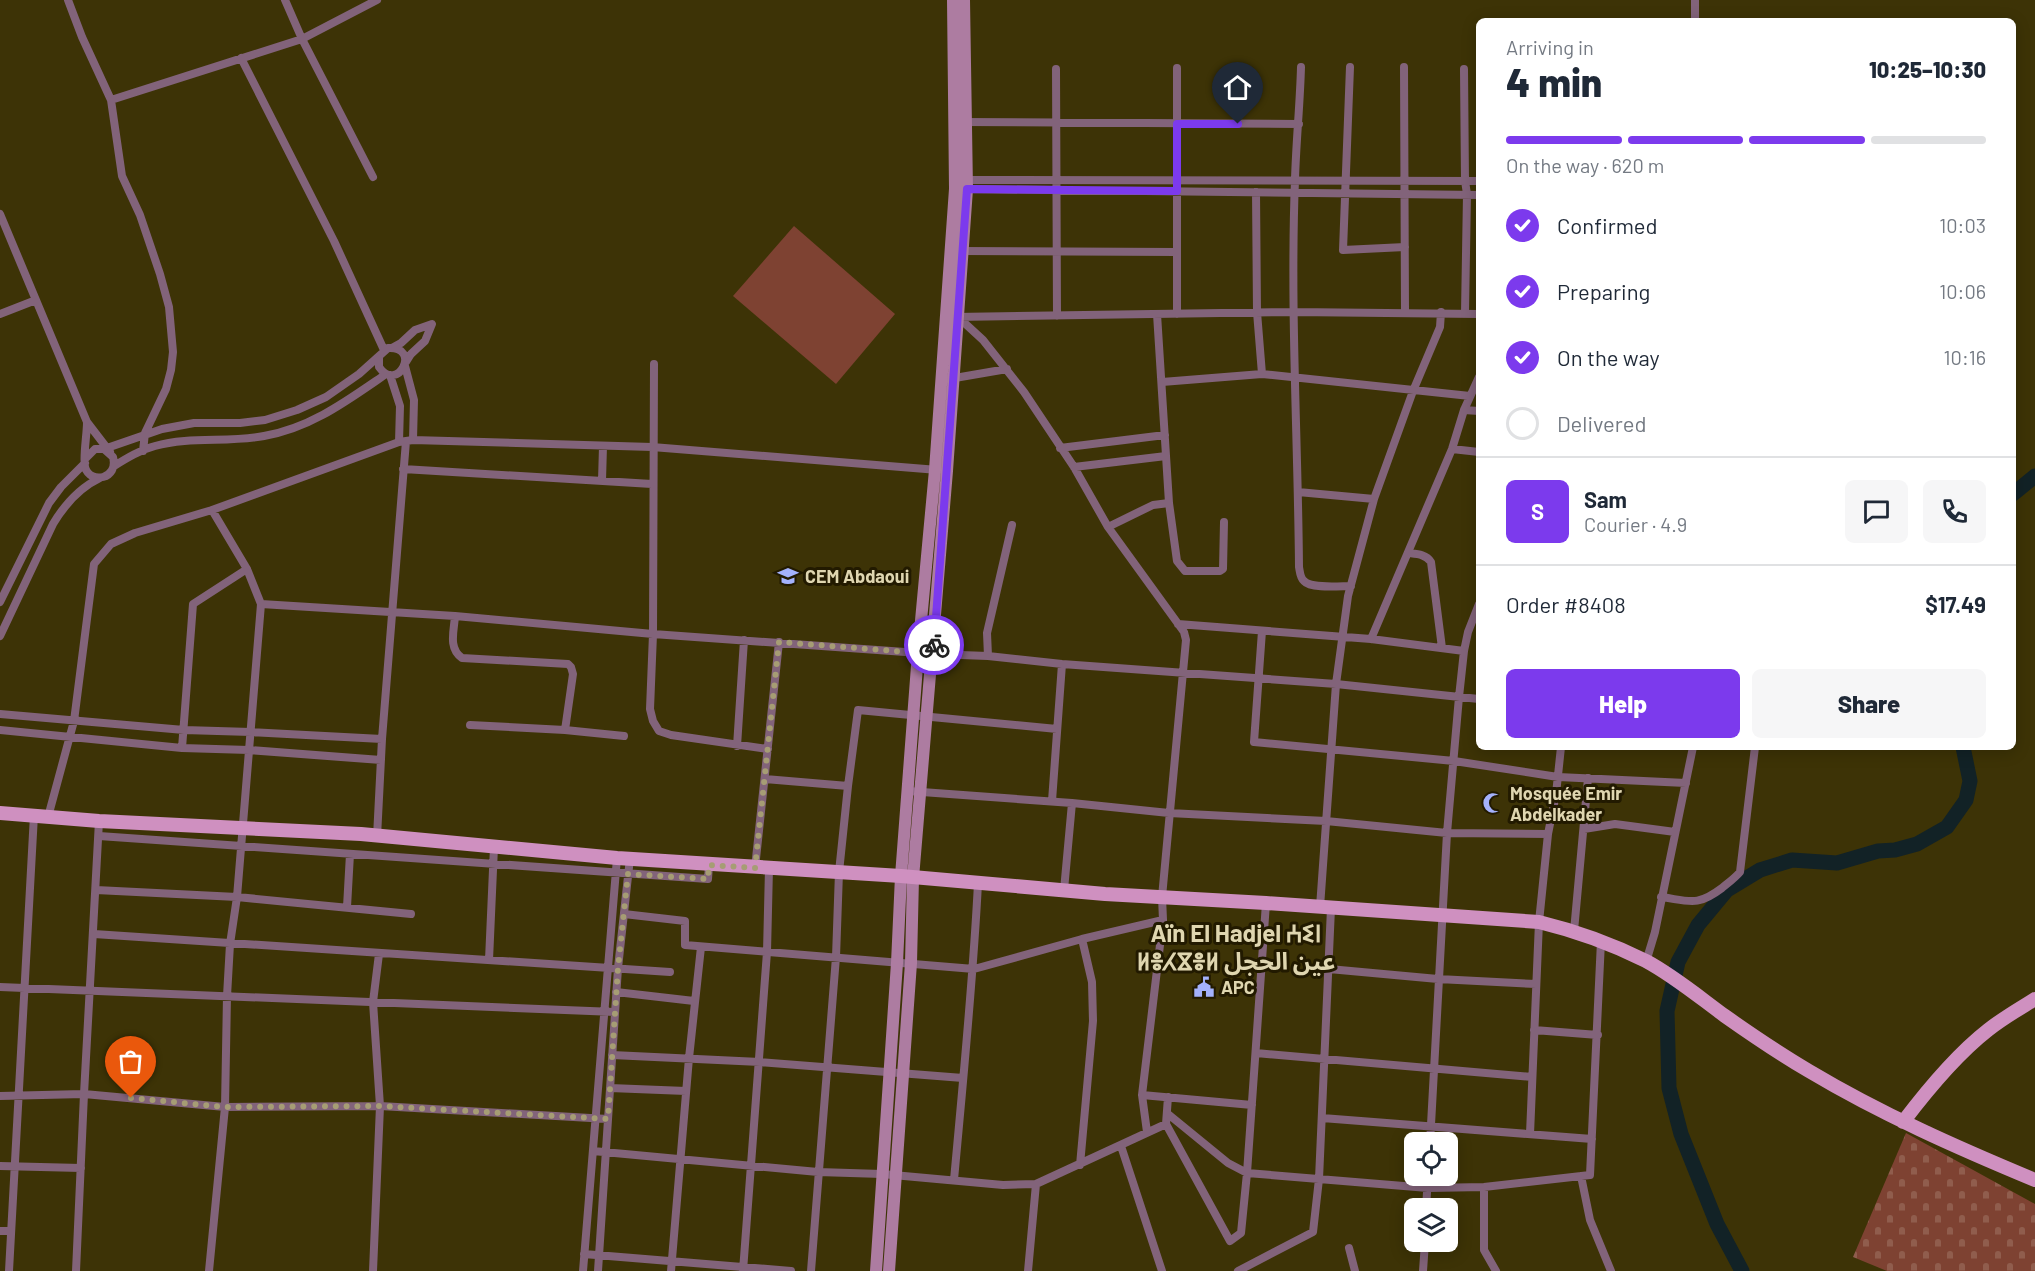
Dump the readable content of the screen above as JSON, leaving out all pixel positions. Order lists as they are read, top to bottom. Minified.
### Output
{"districts":["Aïn El Hadjel ⵄⵉⵏ ⵍⴻⵃⴵⴻⵍ عين الحجل"],"places":{"school or university":["CEM Abdaoui"],"mosque":["Mosquée Emir Abdelkader"],"public building":["APC"]},"page":{"heading":["4 min","Arriving in","10:25–10:30"],"panel":["Sam","Courier · 4.9","Order #8408","$17.49"],"bar":"On the way · 620 m","list":[["Confirmed","10:03"],["Preparing","10:06"],["On the way","10:16"],"Delivered"],"round":"S","buttons":["Help","Share"]}}
